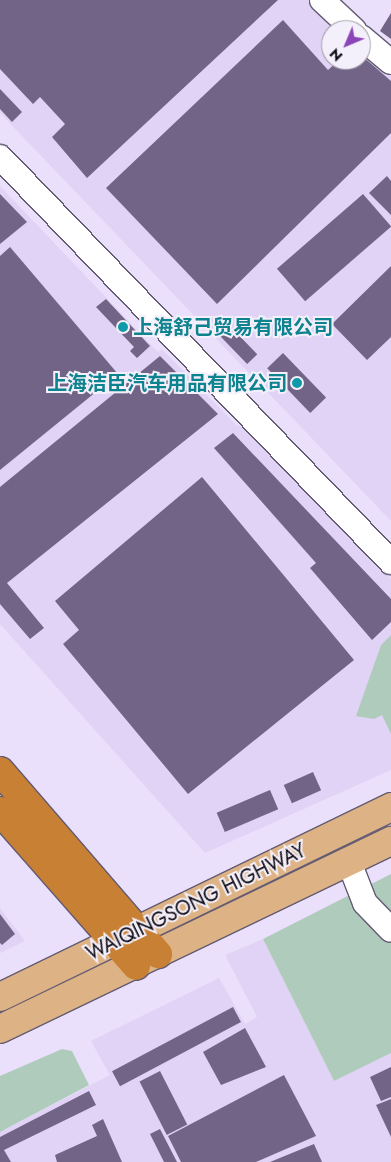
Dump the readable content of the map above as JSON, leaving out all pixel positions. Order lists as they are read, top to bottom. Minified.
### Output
{"streets":{"main road":["WAIQINGSONG HIGHWAY"]},"places":["上海舒己贸易有限公司","上海洁臣汽车用品有限公司"],"north":"bottom left"}
